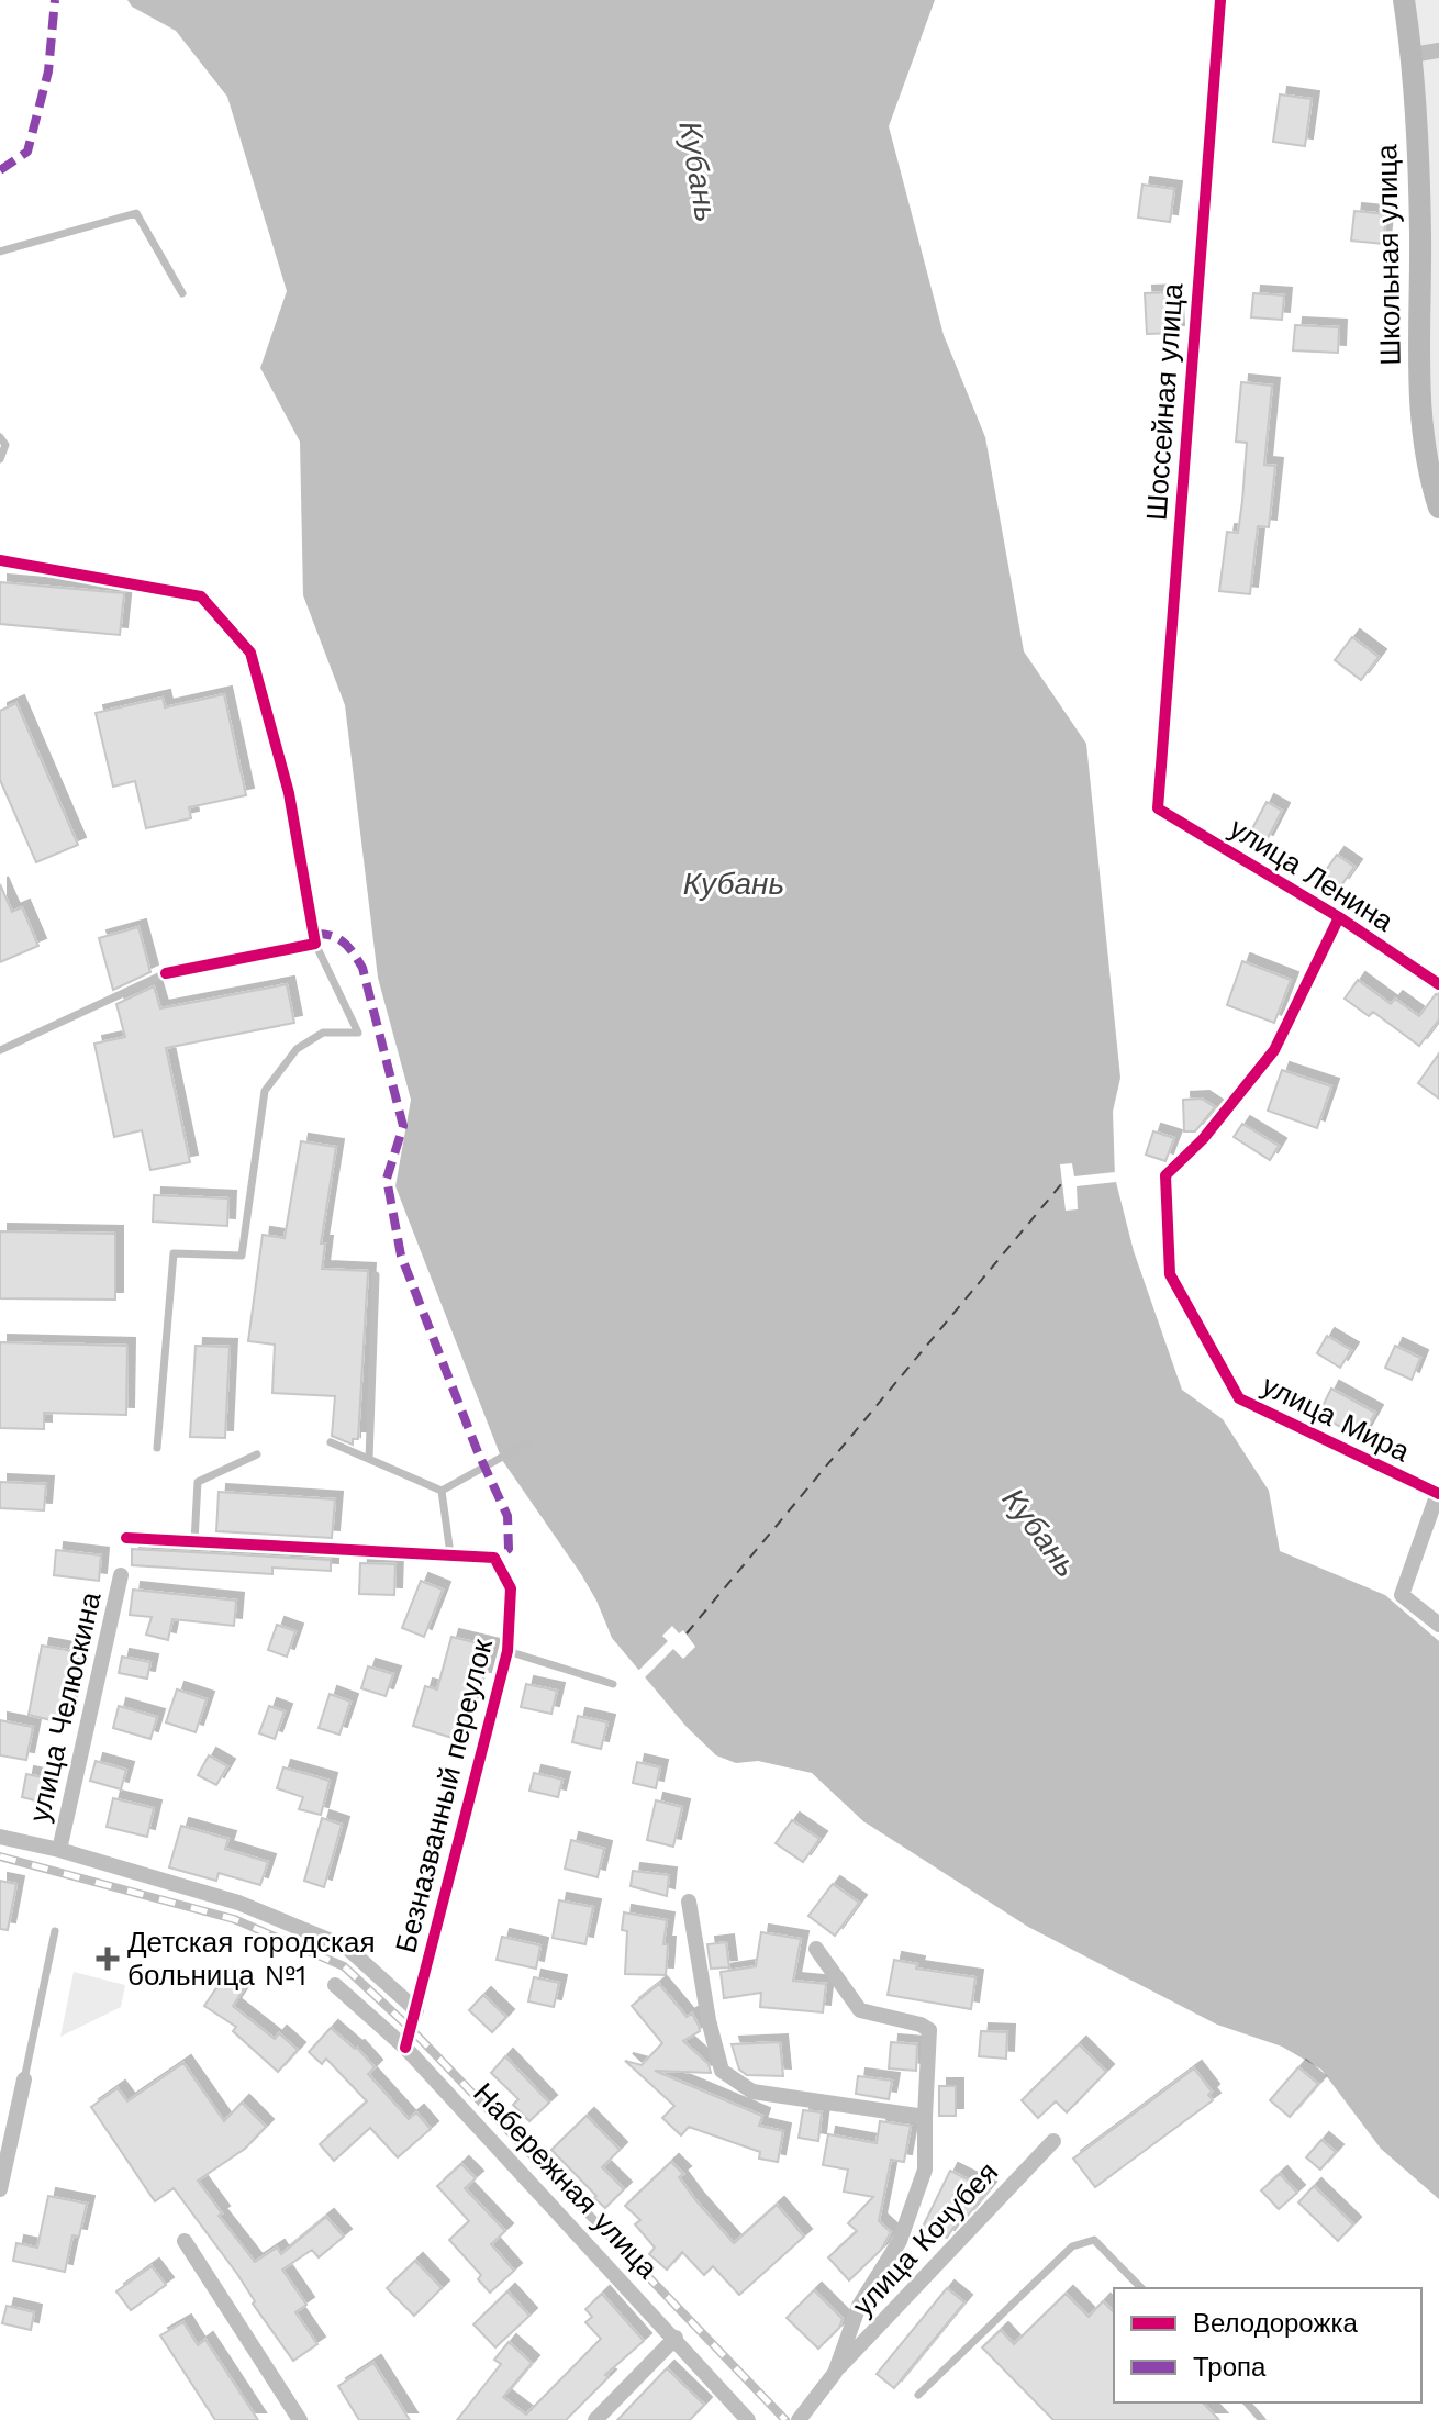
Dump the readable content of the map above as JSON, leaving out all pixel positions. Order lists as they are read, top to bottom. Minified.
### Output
{"streets":{"street":["Школьная улица","Шоссейная улица","улица Ленина","улица Мира","улица Челюскина","Безназванный переулок","Набережная улица","улица Кочубея"]},"crossings":[["Шоссейная улица","улица Ленина"],["улица Ленина","улица Мира"],["Безназванный переулок","Набережная улица"]],"water":["Кубань"],"places":{"health":["Детская городская больница №1"]},"legend":["Велодорожка","Тропа"]}
